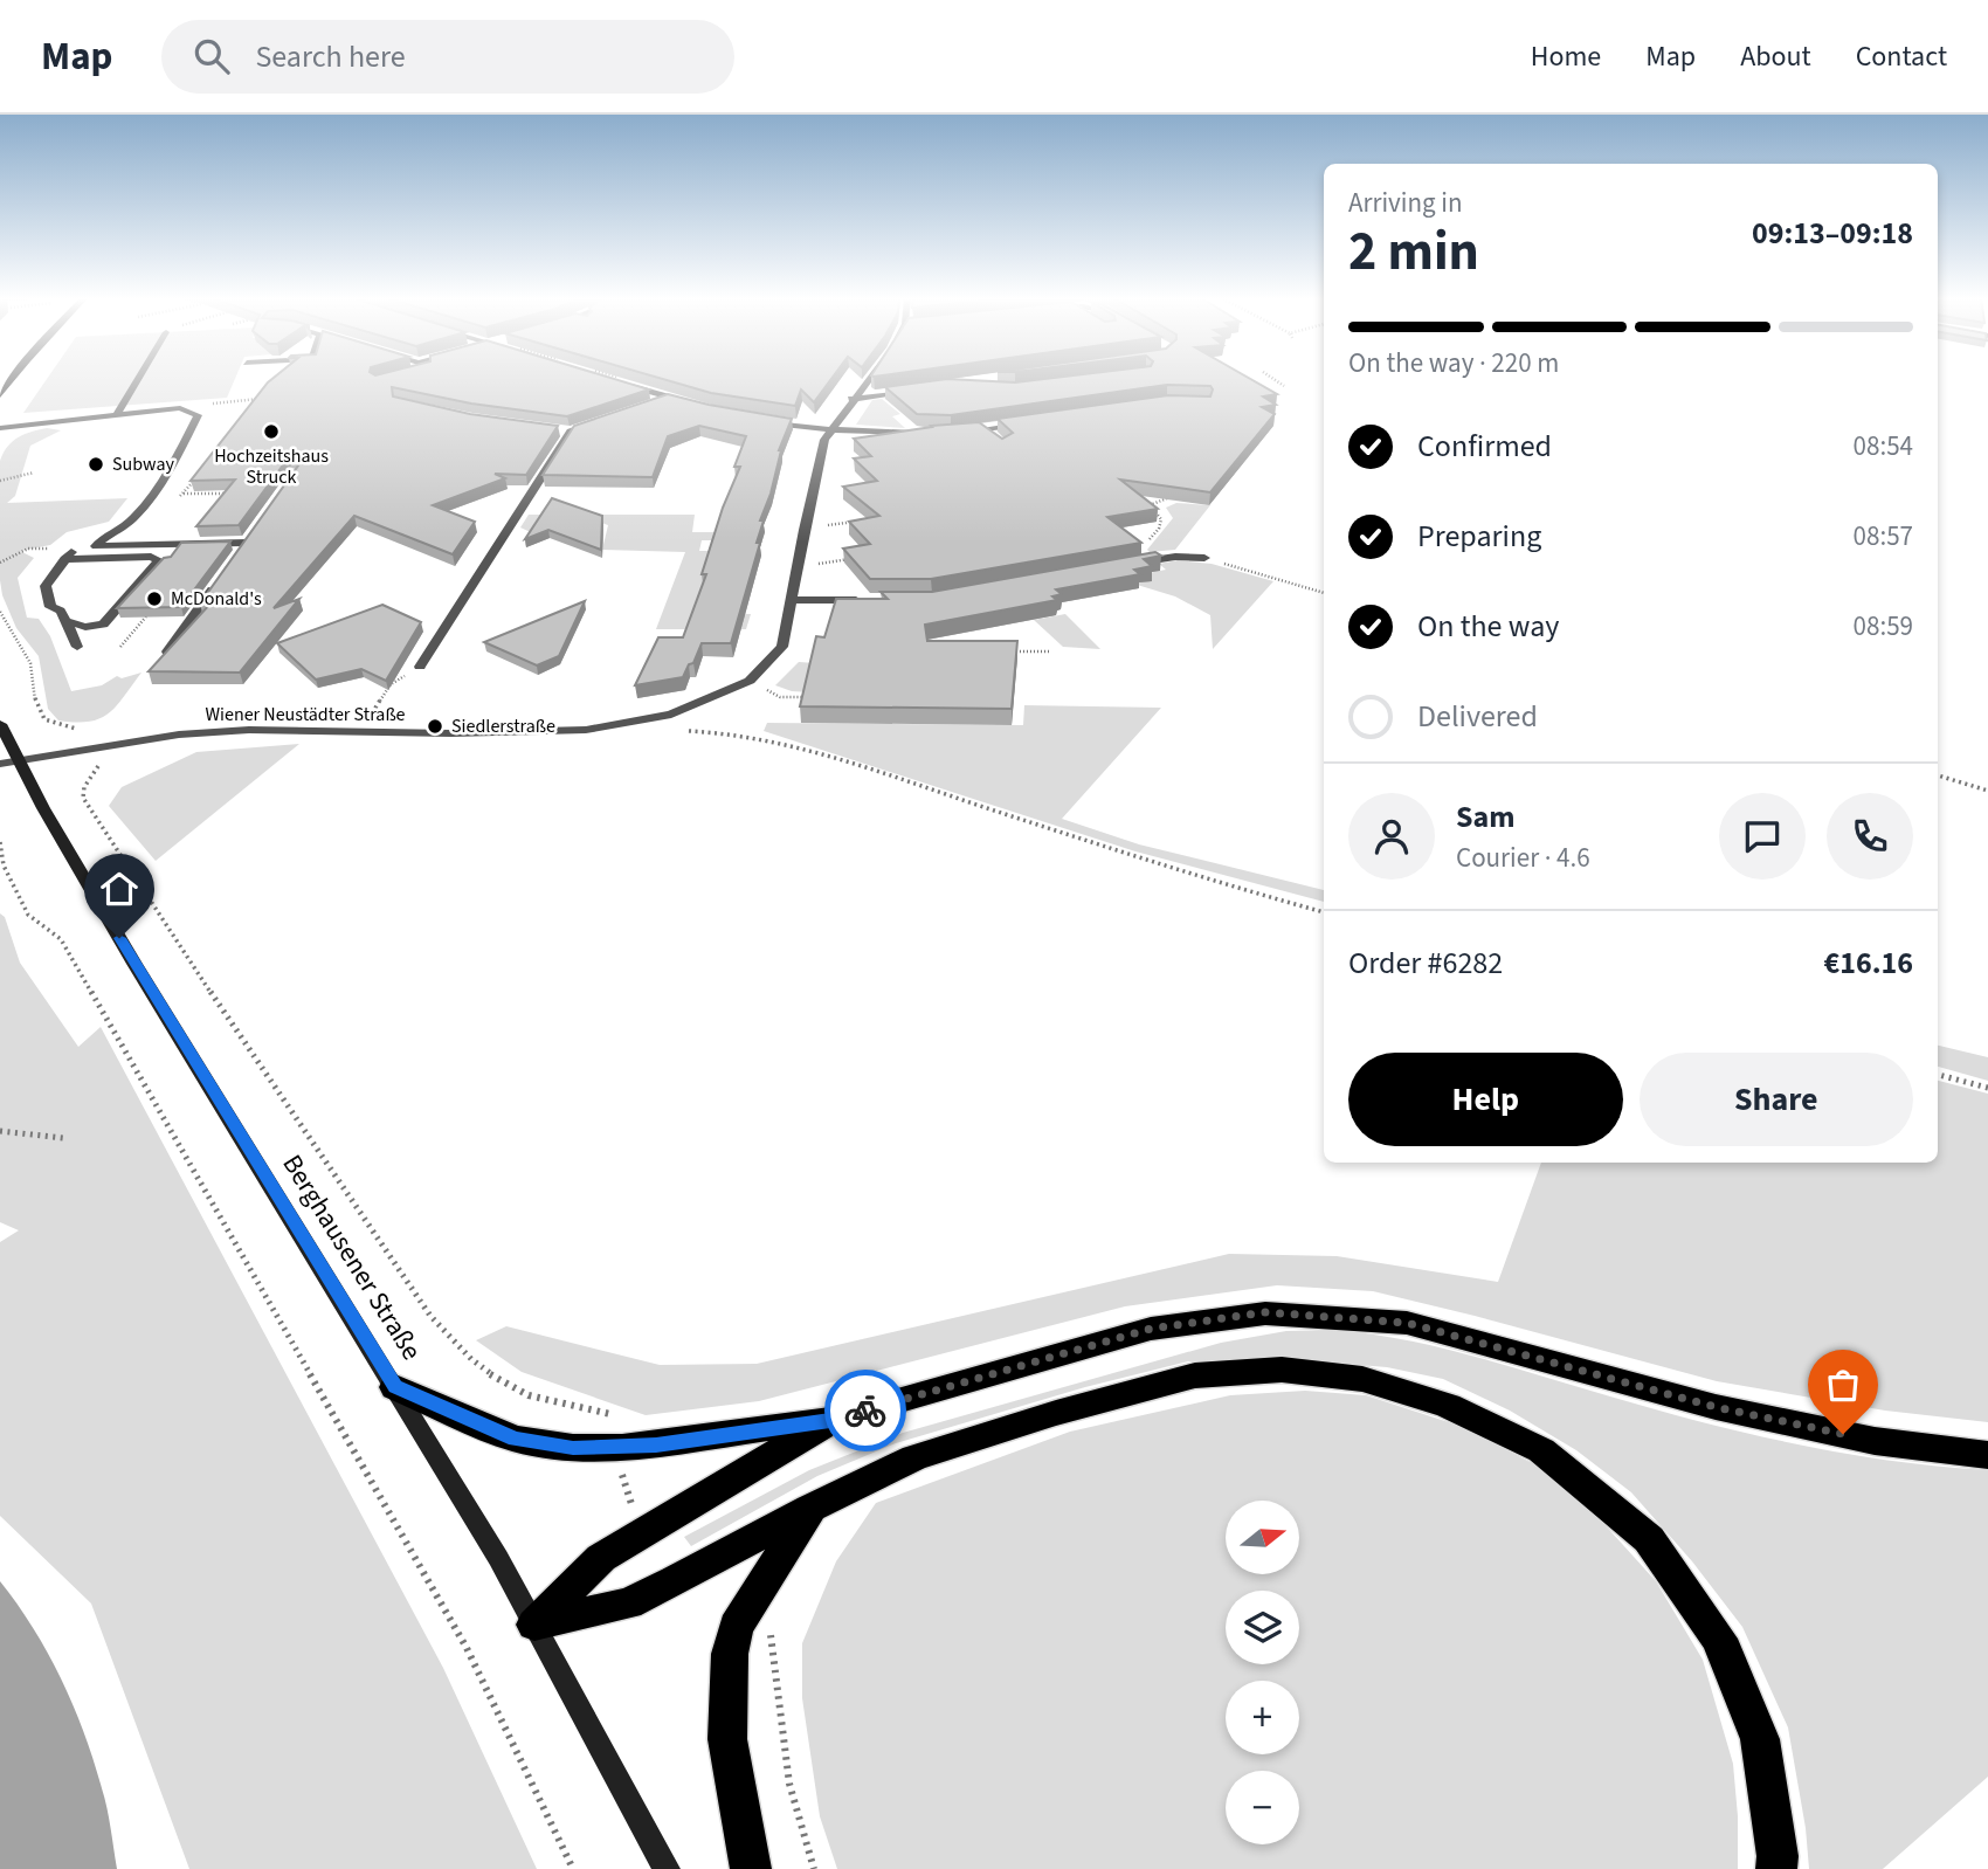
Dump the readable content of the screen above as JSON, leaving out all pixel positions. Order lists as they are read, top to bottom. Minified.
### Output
{"streets":{"street":["Wiener Neustädter Straße","Berghausener Straße"]},"crossings":[["Wiener Neustädter Straße","Berghausener Straße"]],"places":["Hochzeitshaus Struck","Subway","McDonald's","Siedlerstraße"],"north":"right","page":{"header":"Map","search":"Search here","nav":["Home","Map","About","Contact"],"heading":["2 min","Arriving in","09:13–09:18"],"panel":["Sam","Courier · 4.6","Order #6282","€16.16"],"bar":"On the way · 220 m","list":[["Confirmed","08:54"],["Preparing","08:57"],["On the way","08:59"],"Delivered"],"buttons":["Help","Share"],"map_buttons":["+","−"]}}
